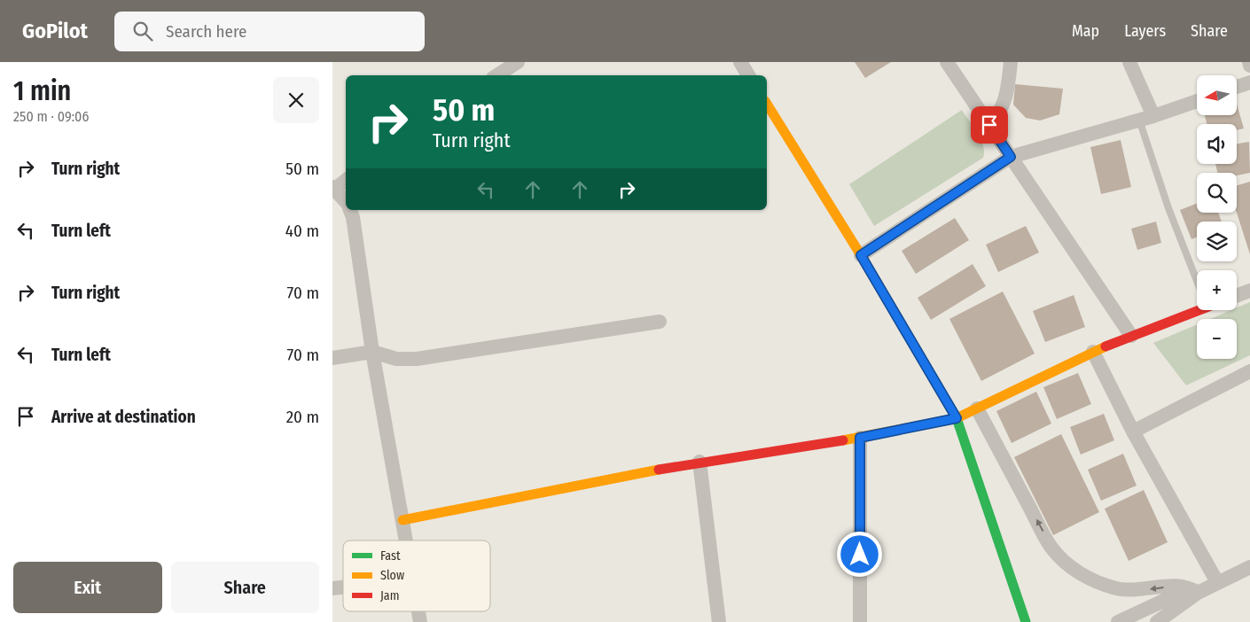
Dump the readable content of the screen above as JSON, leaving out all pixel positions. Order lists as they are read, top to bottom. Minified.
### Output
{"legend":["Fast","Slow","Jam"],"north":"left","page":{"header":"GoPilot","search":"Search here","nav":["Map","Layers","Share"],"heading":["1 min","250 m · 09:06"],"map_buttons":["+","−"],"turn":["50 m","Turn right"],"list":[{"name":"Turn right","value":"50 m"},{"name":"Turn left","value":"40 m"},{"name":"Turn right","value":"70 m"},{"name":"Turn left","value":"70 m"},{"name":"Arrive at destination","value":"20 m"}],"buttons":["Exit","Share"]}}
